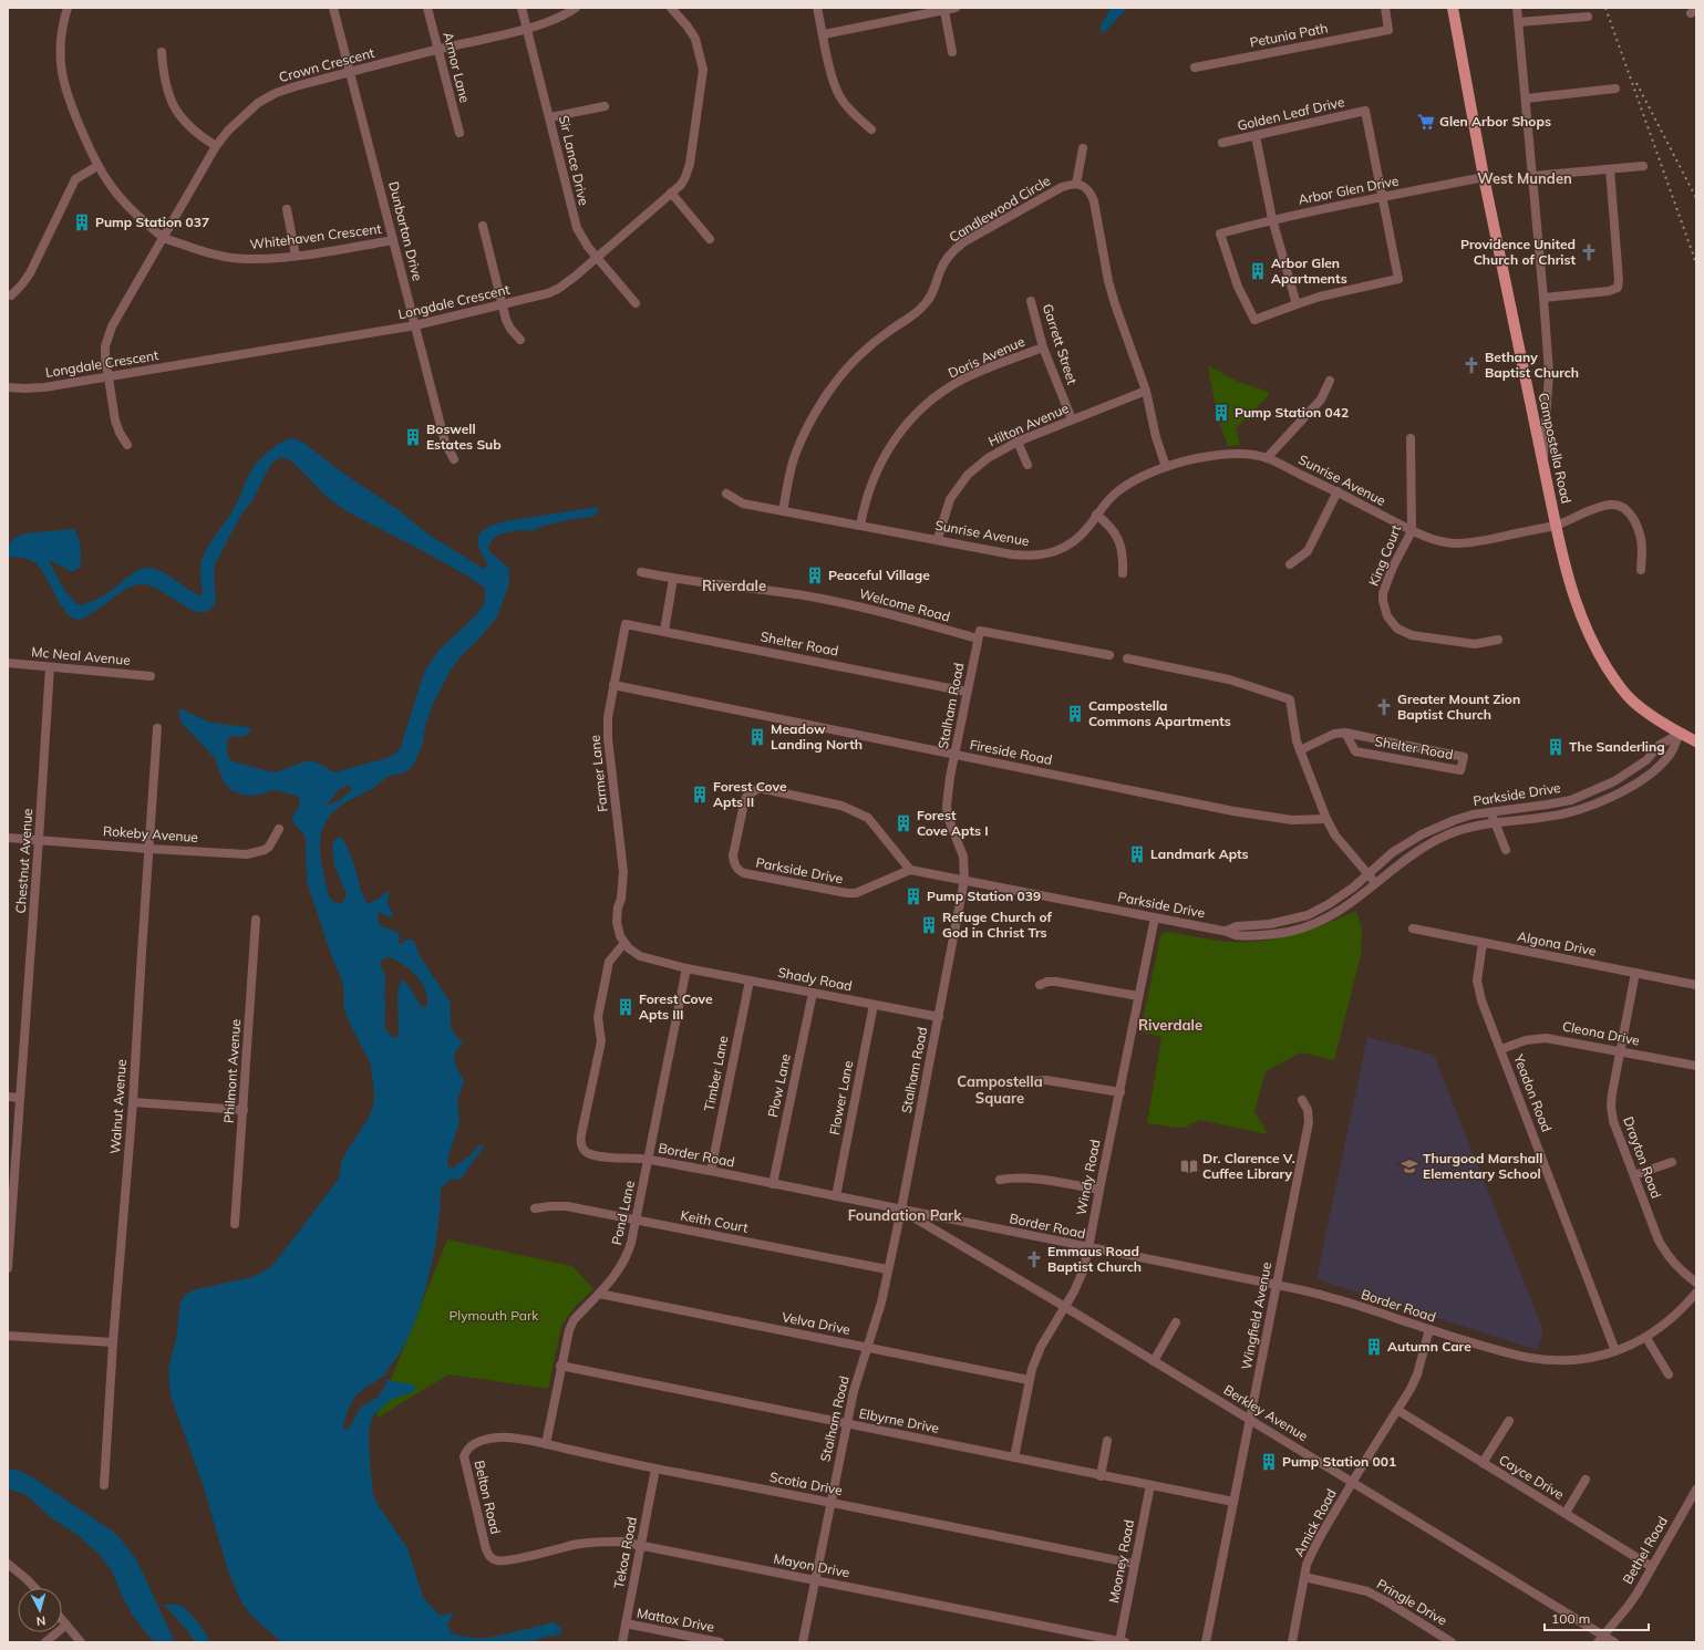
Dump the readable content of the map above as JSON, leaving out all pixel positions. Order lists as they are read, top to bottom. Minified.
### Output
{"streets":{"main road":["Campostella Road"],"street":["Petunia Path","Crown Crescent","Armor Lane","Golden Leaf Drive","Sir Lance Drive","Arbor Glen Drive","Candlewood Circle","Dunbarton Drive","Whitehaven Crescent","Longdale Crescent","Garrett Street","Doris Avenue","Hilton Avenue","Sunrise Avenue","King Court","Welcome Road","Shelter Road","Mc Neal Avenue","Stalham Road","Fireside Road","Farmer Lane","Parkside Drive","Rokeby Avenue","Chestnut Avenue","Algona Drive","Shady Road","Cleona Drive","Philmont Avenue","Timber Lane","Plow Lane","Yeadon Road","Flower Lane","Walnut Avenue","Border Road","Drayton Road","Windy Road","Pond Lane","Keith Court","Wingfield Avenue","Velva Drive","Berkley Avenue","Elbyrne Drive","Cayce Drive","Scotia Drive","Belton Road","Amick Road","Bethel Road","Tekoa Road","Mooney Road","Mayon Drive","Pringle Drive","Mattox Drive"]},"crossings":[["Crown Crescent","Armor Lane"],["Crown Crescent","Sir Lance Drive"],["Crown Crescent","Dunbarton Drive"],["Crown Crescent","Whitehaven Crescent"],["Crown Crescent","Longdale Crescent"],["Golden Leaf Drive","Arbor Glen Drive"],["Sir Lance Drive","Longdale Crescent"],["Arbor Glen Drive","Campostella Road"],["Candlewood Circle","Sunrise Avenue"],["Dunbarton Drive","Whitehaven Crescent"],["Dunbarton Drive","Longdale Crescent"],["Garrett Street","Doris Avenue"],["Garrett Street","Hilton Avenue"],["Doris Avenue","Sunrise Avenue"],["Hilton Avenue","Sunrise Avenue"],["Campostella Road","Sunrise Avenue"],["Campostella Road","Parkside Drive"],["Sunrise Avenue","King Court"],["Welcome Road","Stalham Road"],["Shelter Road","Stalham Road"],["Shelter Road","Farmer Lane"],["Mc Neal Avenue","Chestnut Avenue"],["Stalham Road","Fireside Road"],["Stalham Road","Parkside Drive"],["Stalham Road","Shady Road"],["Stalham Road","Border Road"],["Stalham Road","Keith Court"],["Stalham Road","Velva Drive"],["Stalham Road","Berkley Avenue"],["Stalham Road","Elbyrne Drive"],["Stalham Road","Scotia Drive"],["Stalham Road","Mayon Drive"],["Fireside Road","Farmer Lane"],["Farmer Lane","Shady Road"],["Farmer Lane","Border Road"],["Parkside Drive","Windy Road"],["Rokeby Avenue","Chestnut Avenue"],["Rokeby Avenue","Walnut Avenue"],["Algona Drive","Yeadon Road"],["Algona Drive","Drayton Road"],["Shady Road","Timber Lane"],["Shady Road","Plow Lane"],["Shady Road","Flower Lane"],["Shady Road","Border Road"],["Shady Road","Pond Lane"],["Cleona Drive","Yeadon Road"],["Cleona Drive","Drayton Road"],["Timber Lane","Border Road"],["Plow Lane","Border Road"],["Yeadon Road","Border Road"],["Flower Lane","Border Road"],["Border Road","Windy Road"],["Border Road","Pond Lane"],["Border Road","Wingfield Avenue"],["Border Road","Berkley Avenue"],["Border Road","Amick Road"],["Windy Road","Velva Drive"],["Windy Road","Berkley Avenue"],["Windy Road","Elbyrne Drive"],["Pond Lane","Keith Court"],["Pond Lane","Velva Drive"],["Pond Lane","Elbyrne Drive"],["Pond Lane","Scotia Drive"],["Wingfield Avenue","Berkley Avenue"],["Wingfield Avenue","Elbyrne Drive"],["Berkley Avenue","Amick Road"],["Berkley Avenue","Bethel Road"],["Elbyrne Drive","Mooney Road"],["Cayce Drive","Amick Road"],["Cayce Drive","Bethel Road"],["Scotia Drive","Belton Road"],["Scotia Drive","Tekoa Road"],["Scotia Drive","Mooney Road"],["Belton Road","Mayon Drive"],["Amick Road","Pringle Drive"],["Tekoa Road","Mayon Drive"],["Tekoa Road","Mattox Drive"],["Mooney Road","Mayon Drive"]],"districts":["West Munden","Riverdale","Riverdale","Campostella Square","Foundation Park"],"parks":["Plymouth Park"],"places":{"supermarket":["Glen Arbor Shops"],"building":["Pump Station 037","Arbor Glen Apartments","Pump Station 042","Boswell Estates Sub","Peaceful Village","Campostella Commons Apartments","Meadow Landing North","The Sanderling","Forest Cove Apts II","Forest Cove Apts I","Landmark Apts","Pump Station 039","Refuge Church of God in Christ Trs","Forest Cove Apts III","Autumn Care","Pump Station 001"],"church":["Providence United Church of Christ","Bethany Baptist Church","Greater Mount Zion Baptist Church","Emmaus Road Baptist Church"],"library":["Dr. Clarence V. Cuffee Library"],"school or university":["Thurgood Marshall Elementary School"]},"scale_bar":"100 m","north":"bottom"}
